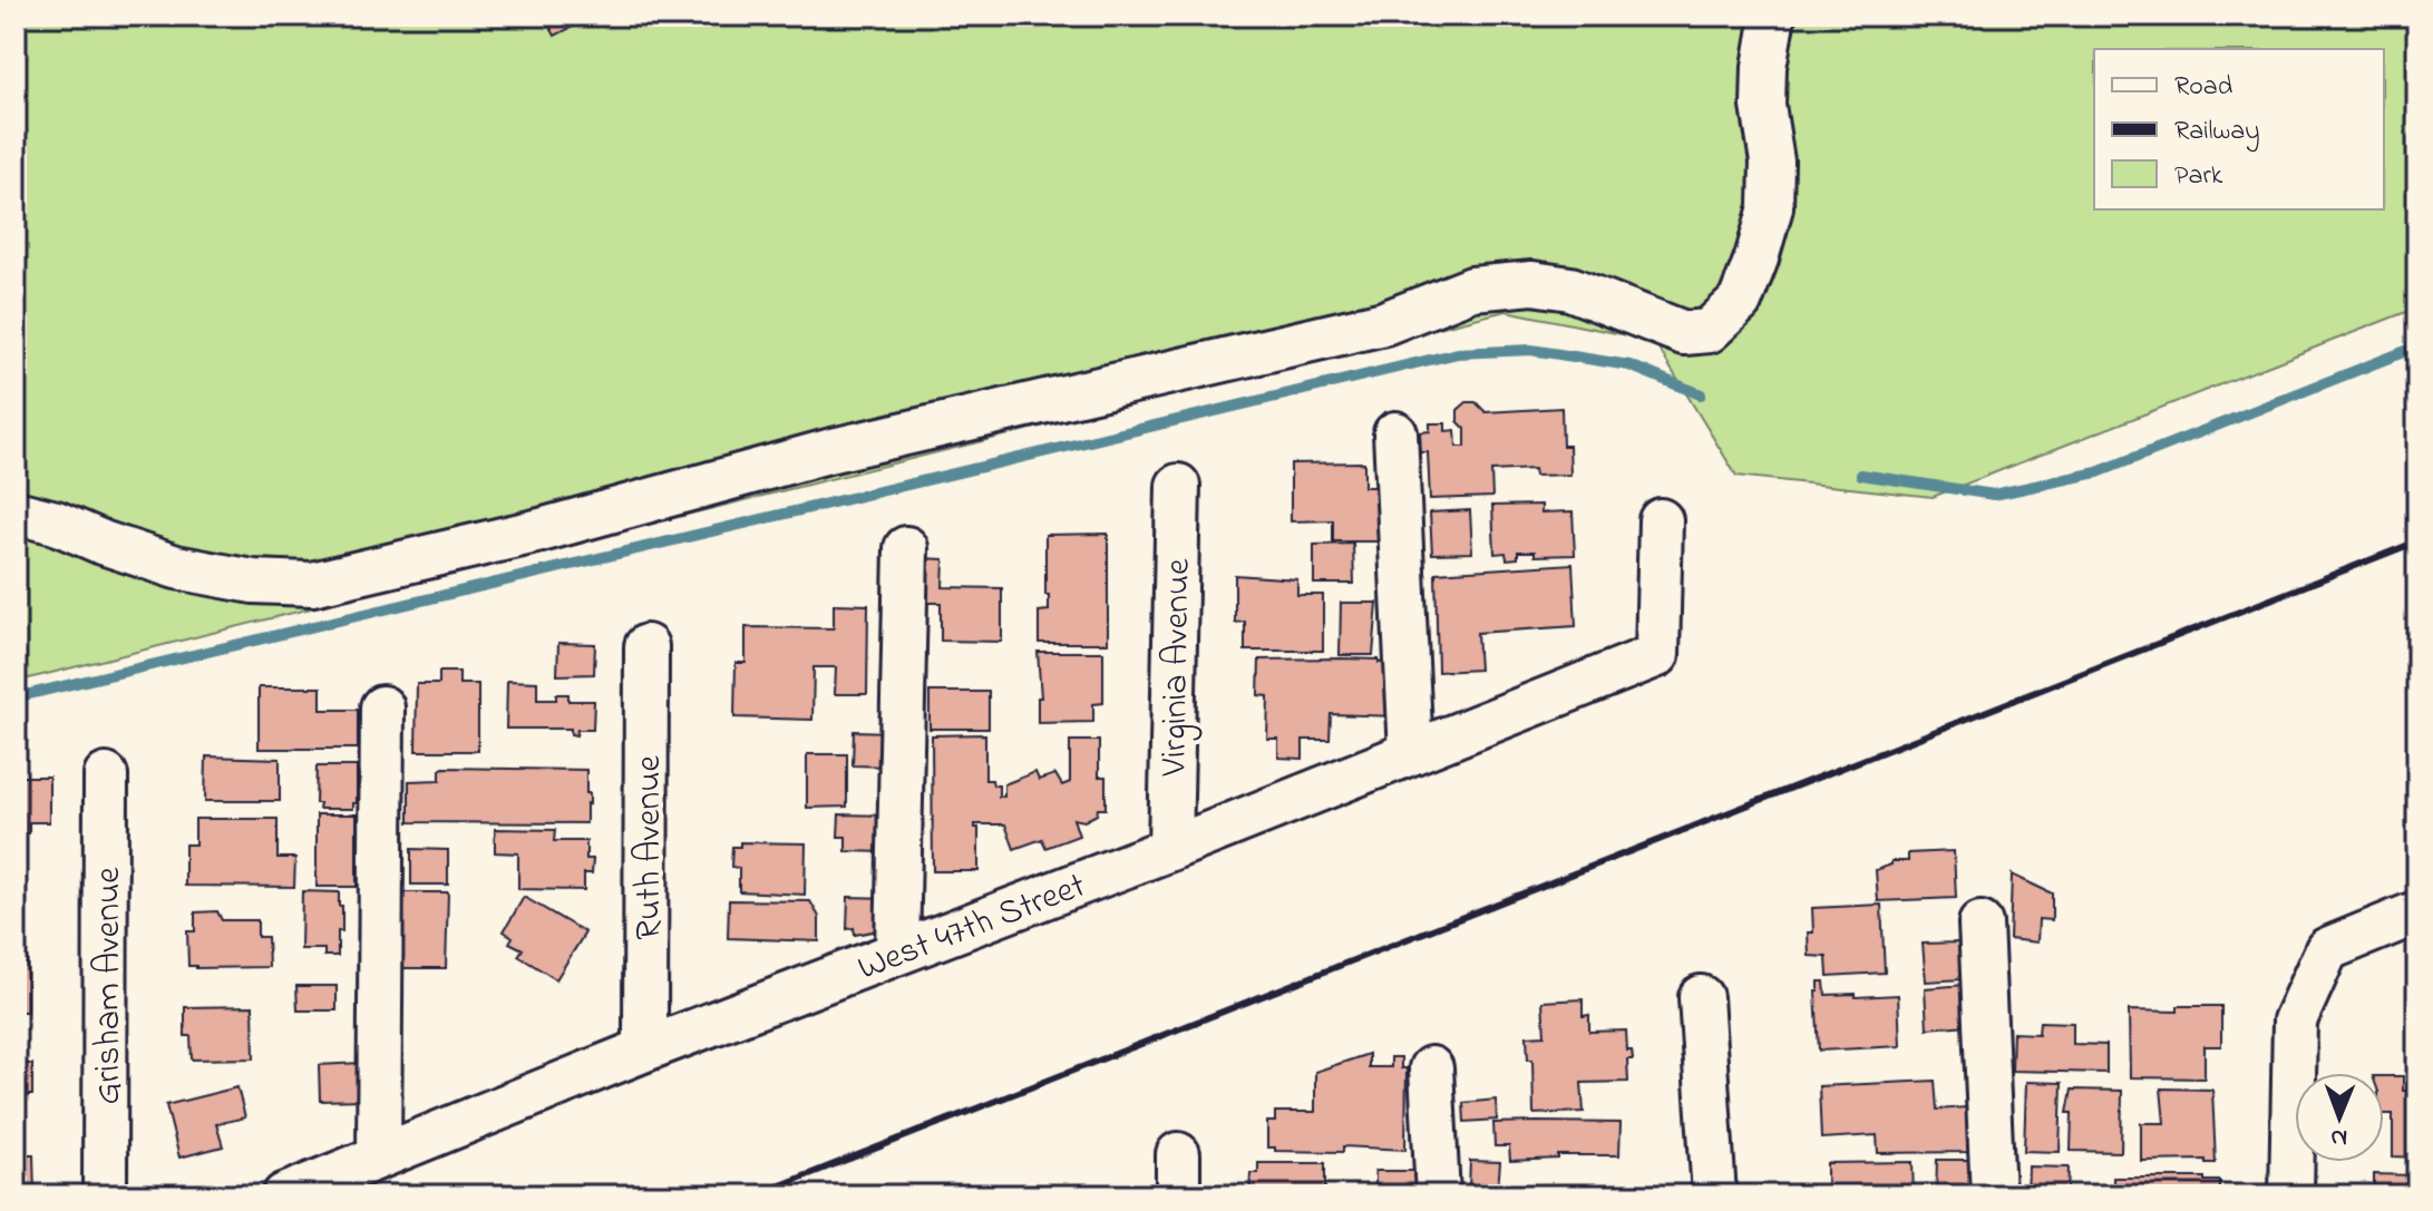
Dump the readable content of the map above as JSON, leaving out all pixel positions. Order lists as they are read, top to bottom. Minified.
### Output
{"streets":{"street":["Virginia Avenue","Ruth Avenue","West 47th Street","Grisham Avenue"]},"crossings":[["Virginia Avenue","West 47th Street"],["Ruth Avenue","West 47th Street"]],"legend":["Road","Railway","Park"],"north":"bottom"}
